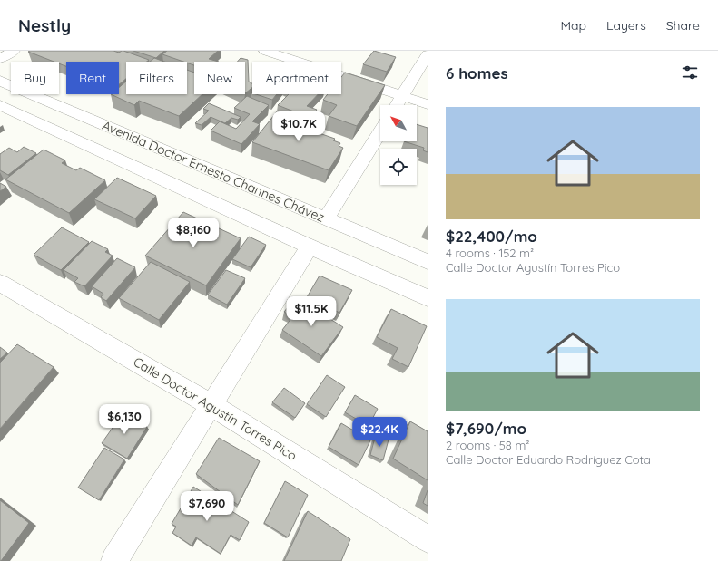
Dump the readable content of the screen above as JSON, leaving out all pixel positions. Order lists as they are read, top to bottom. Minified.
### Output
{"streets":{"street":["Avenida Doctor Ernesto Channes Chávez","Calle Doctor Agustín Torres Pico"]},"north":"top left","page":{"header":"Nestly","nav":["Map","Layers","Share"],"heading":"6 homes","chip":["Buy","Rent","Filters","New","Apartment"],"list":[{"name":"$22,400/mo","note":"4 rooms · 152 m² · Calle Doctor Agustín Torres Pico"},{"name":"$7,690/mo","note":"2 rooms · 58 m² · Calle Doctor Eduardo Rodríguez Cota"}],"price":["$10.7K","$8,160","$11.5K","$6,130","$22.4K","$7,690"]}}
